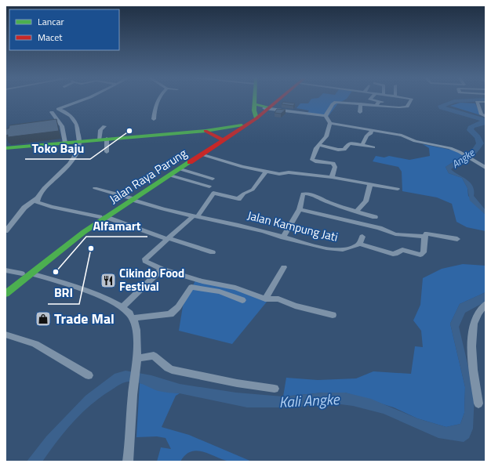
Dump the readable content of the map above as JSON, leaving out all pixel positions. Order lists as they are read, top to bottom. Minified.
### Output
{"streets":{"main road":["Jalan Raya Parung"],"street":["Jalan Kampung Jati"]},"crossings":[["Jalan Raya Parung","Jalan Kampung Jati"]],"water":["Angke","Kali Angke"],"places":{"other":["Toko Baju","BRI","Alfamart"],"restaurant":["Cikindo Food Festival"],"shop":["Trade Mal"]},"legend":["Lancar","Macet"]}
